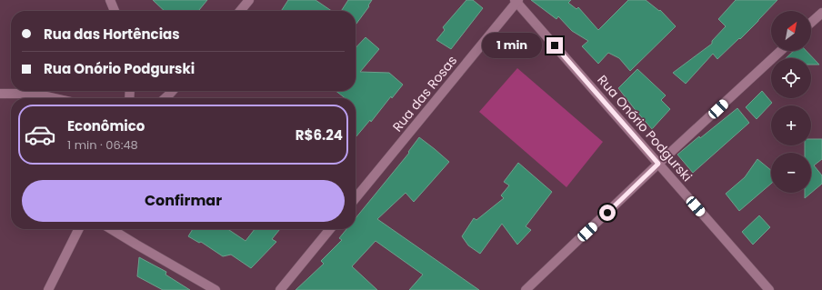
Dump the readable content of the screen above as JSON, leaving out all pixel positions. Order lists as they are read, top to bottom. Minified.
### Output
{"streets":{"street":["Rua das Rosas","Rua Onório Podgurski"]},"crossings":[["Rua das Rosas","Rua Onório Podgurski"]],"north":"top right","page":{"map_buttons":["+","−"],"banner":["Rua das Hortências","Rua Onório Podgurski"],"bubble":"1 min","list":[{"name":"Econômico","note":"1 min · 06:48","value":"R$6.24"}],"buttons":"Confirmar"}}
